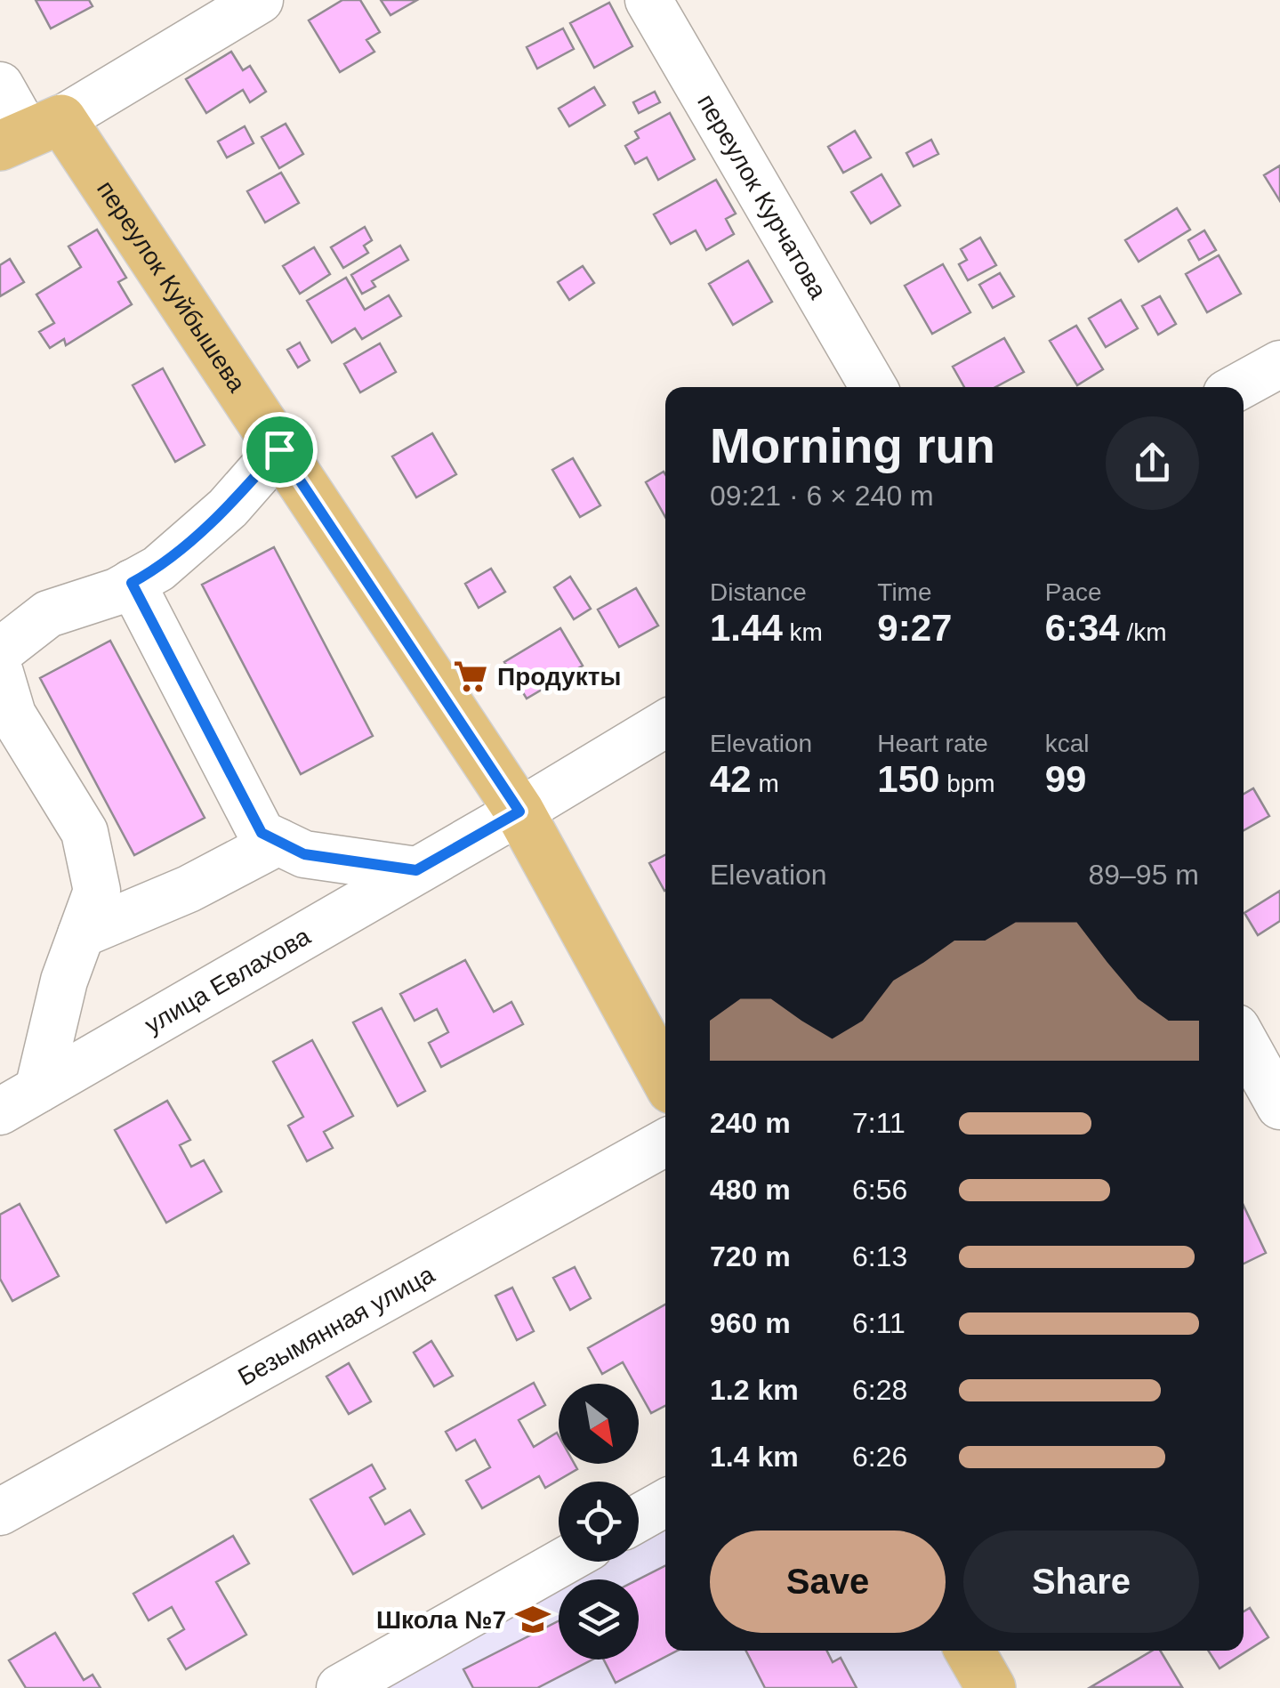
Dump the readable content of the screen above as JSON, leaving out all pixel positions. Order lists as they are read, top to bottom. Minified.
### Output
{"streets":{"main road":["переулок Куйбышева"],"street":["переулок Курчатова","улица Евлахова","Безымянная улица"]},"crossings":[["переулок Куйбышева","улица Евлахова"]],"places":{"supermarket":["Продукты"],"school or university":["Школа №7"]},"north":"bottom right","page":{"heading":["Morning run","09:21 · 6 × 240 m"],"stats":[["Distance","1.44 km"],["Time","9:27"],["Pace","6:34 /km"],["Elevation","42 m"],["Heart rate","150 bpm"],["kcal","99"]],"chart":["Elevation","89–95 m"],"list":[{"name":"240 m","note":"7:11"},{"name":"480 m","note":"6:56"},{"name":"720 m","note":"6:13"},{"name":"960 m","note":"6:11"},{"name":"1.2 km","note":"6:28"},{"name":"1.4 km","note":"6:26"}],"buttons":["Save","Share"]}}
